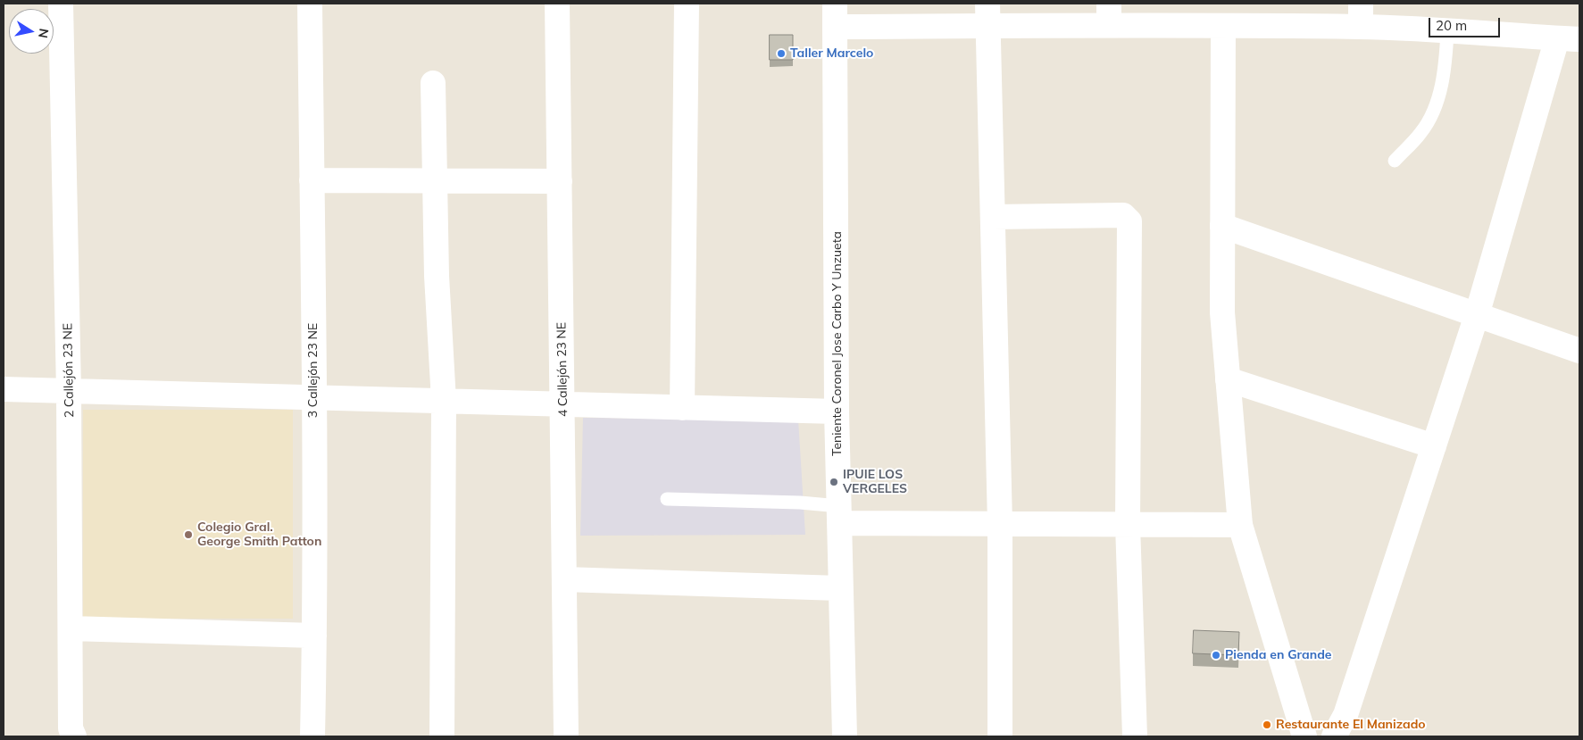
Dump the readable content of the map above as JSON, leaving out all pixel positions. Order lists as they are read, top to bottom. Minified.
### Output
{"streets":{"street":["Teniente Coronel Jose Carbo Y Unzueta","4 Callejón 23 NE","2 Callejón 23 NE","3 Callejón 23 NE"]},"places":["Taller Marcelo","IPUIE LOS VERGELES","Colegio Gral. George Smith Patton","Pienda en Grande","Restaurante El Manizado"],"scale_bar":"20 m","north":"right"}
